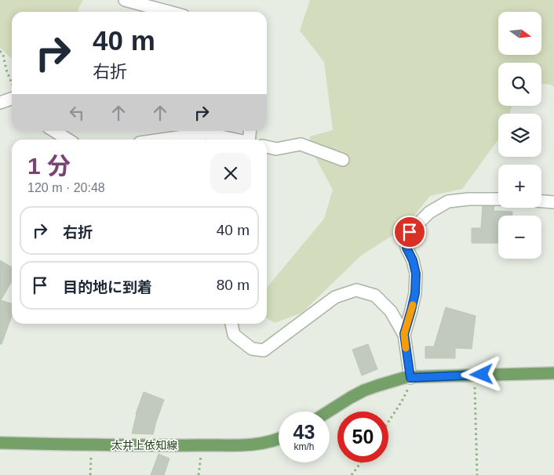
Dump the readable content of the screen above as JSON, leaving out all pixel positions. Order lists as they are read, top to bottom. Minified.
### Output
{"streets":{"main road":["太井上依知線"]},"north":"right","page":{"map_buttons":["+","−"],"turn":["40 m","右折"],"heading":["1 分","120 m · 20:48"],"list":[{"name":"右折","value":"40 m"},{"name":"目的地に到着","value":"80 m"}],"speed":"43 km/h","limit":"50"}}
